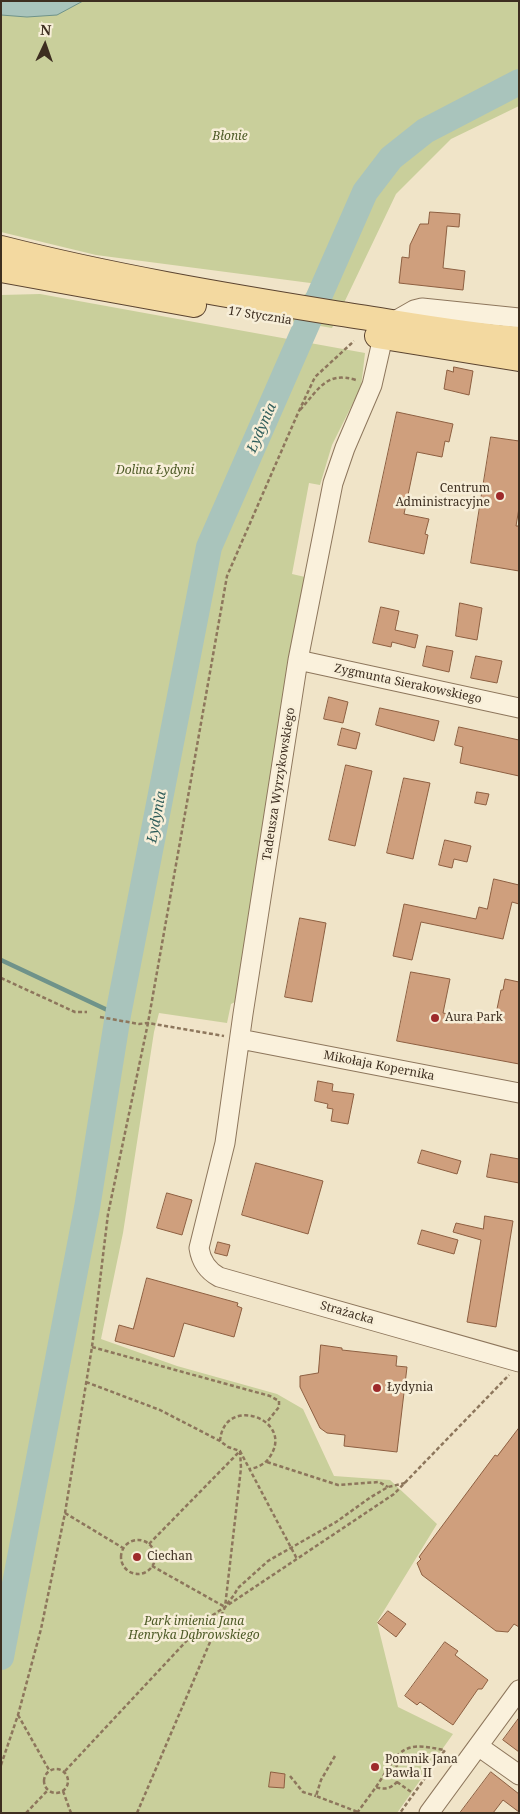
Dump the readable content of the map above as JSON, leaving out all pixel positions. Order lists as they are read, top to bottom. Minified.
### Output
{"streets":{"main road":["17 Stycznia"],"street":["Zygmunta Sierakowskiego","Tadeusza Wyrzykowskiego","Mikołaja Kopernika","Strażacka"]},"crossings":[["17 Stycznia","Tadeusza Wyrzykowskiego"],["Zygmunta Sierakowskiego","Tadeusza Wyrzykowskiego"],["Tadeusza Wyrzykowskiego","Mikołaja Kopernika"],["Tadeusza Wyrzykowskiego","Strażacka"]],"water":["Łydynia"],"parks":["Błonie","Dolina Łydyni","Park imienia Jana Henryka Dąbrowskiego"],"places":["Centrum Administracyjne","Aura Park","Łydynia","Ciechan","Pomnik Jana Pawła II"],"north":"top"}
